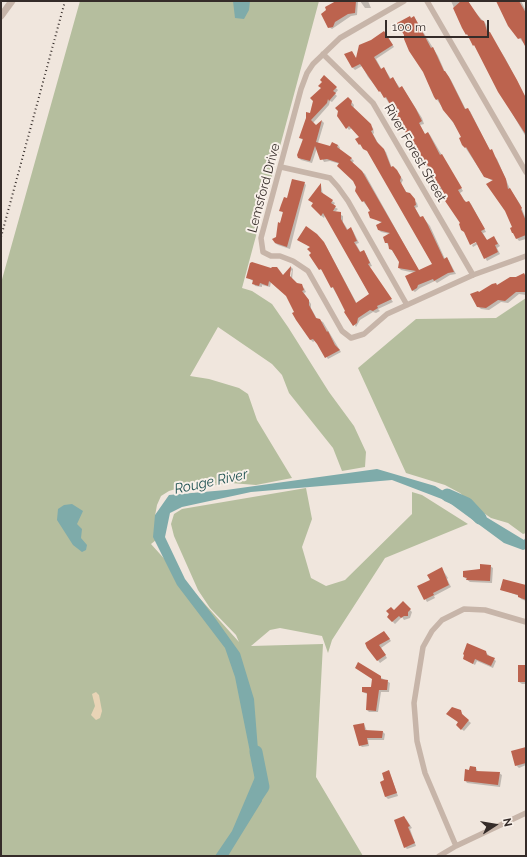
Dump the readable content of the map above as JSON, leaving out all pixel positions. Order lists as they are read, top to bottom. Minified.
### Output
{"streets":{"street":["River Forest Street","Lemsford Drive"]},"crossings":[["River Forest Street","Lemsford Drive"]],"water":["Rouge River"],"scale_bar":"100 m","north":"right"}
